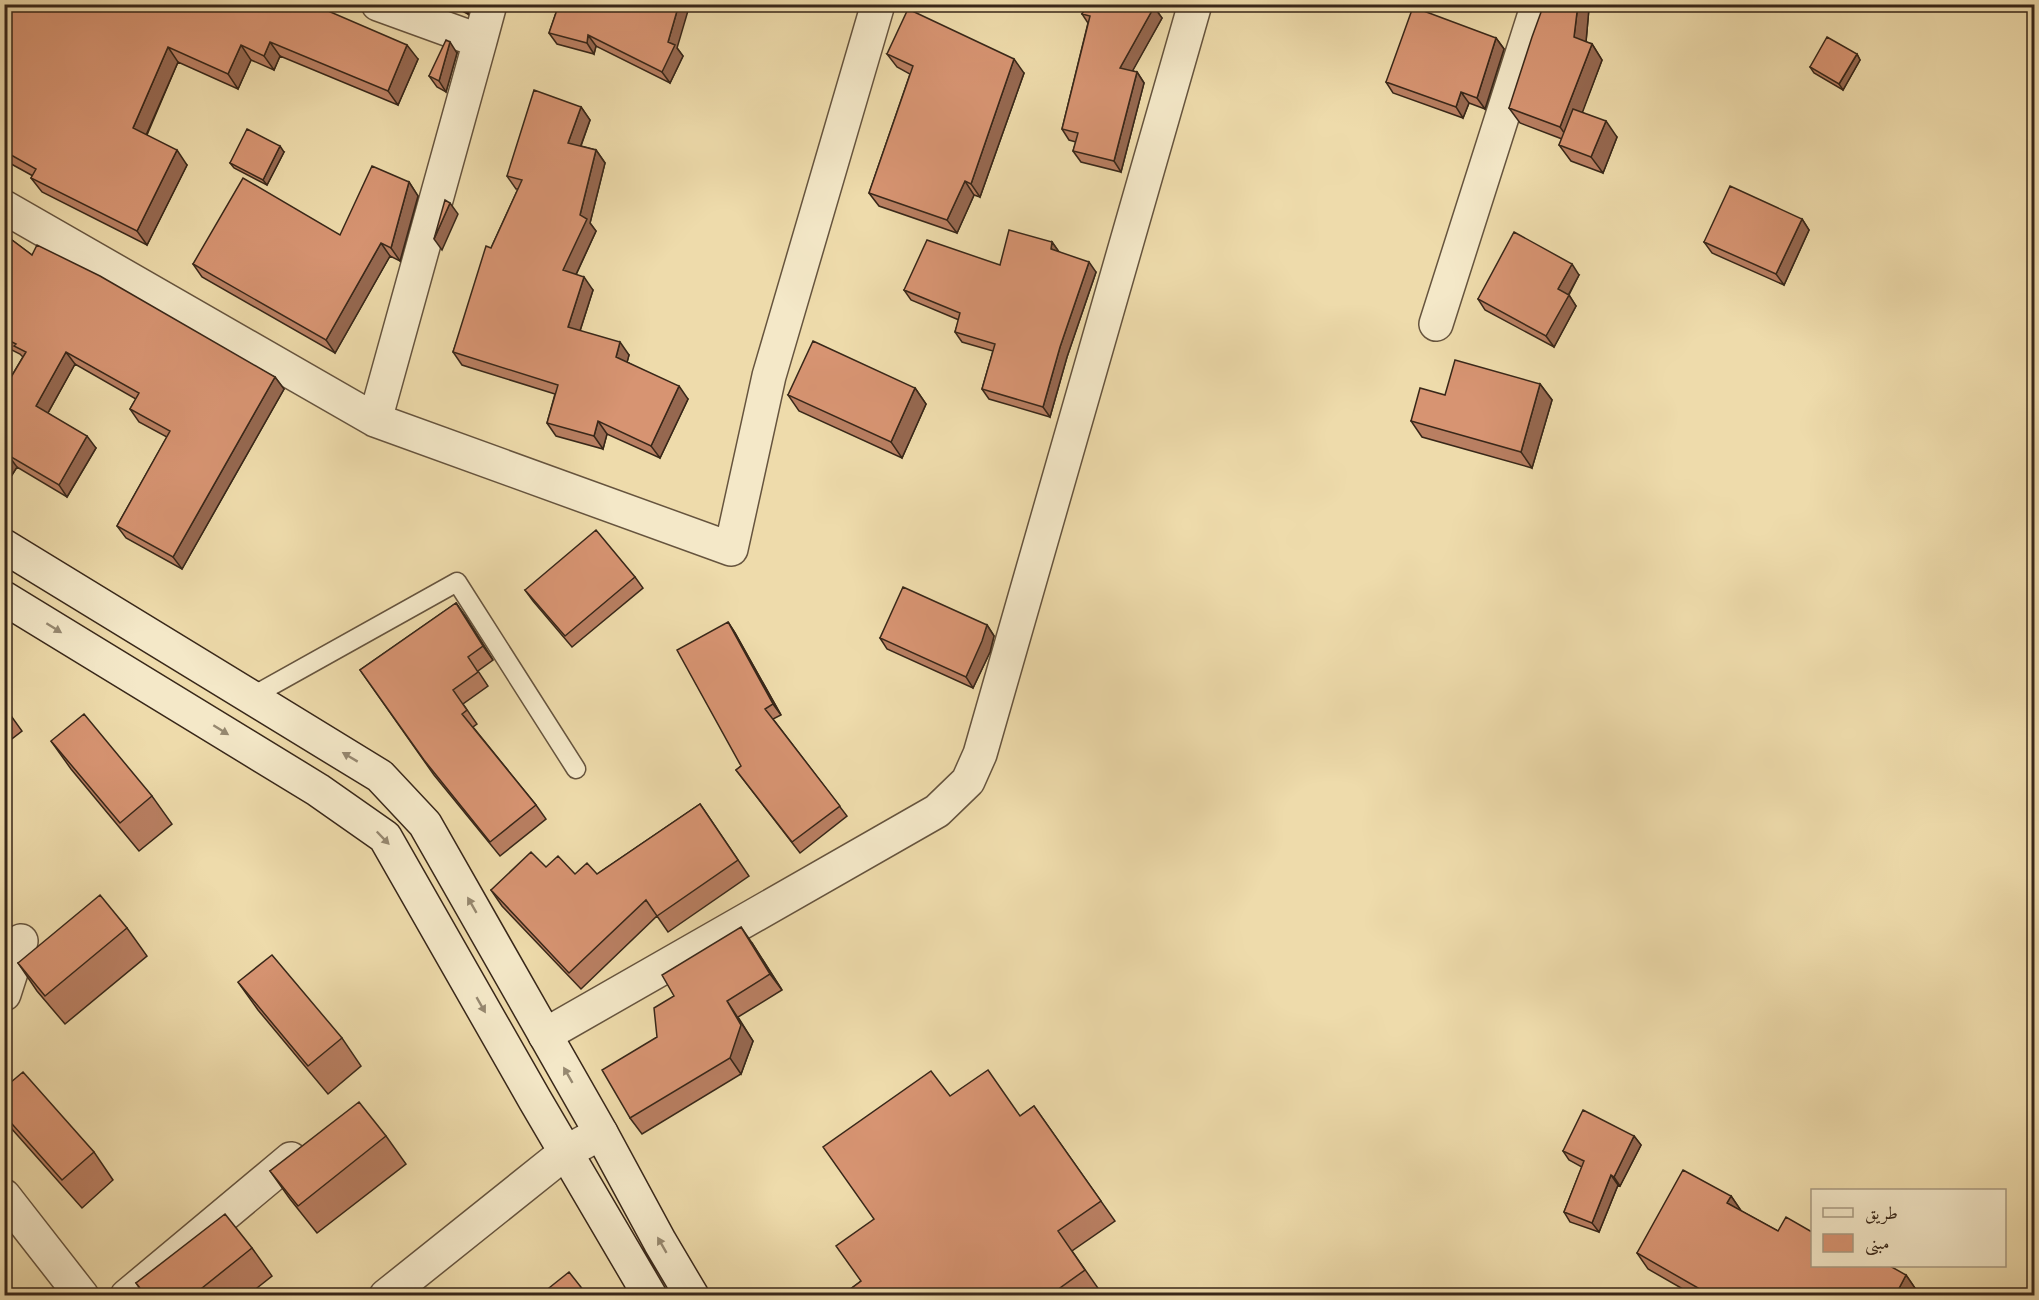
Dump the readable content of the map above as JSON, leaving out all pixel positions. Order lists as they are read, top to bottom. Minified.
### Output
{"legend":["طريق","مبنى"]}
